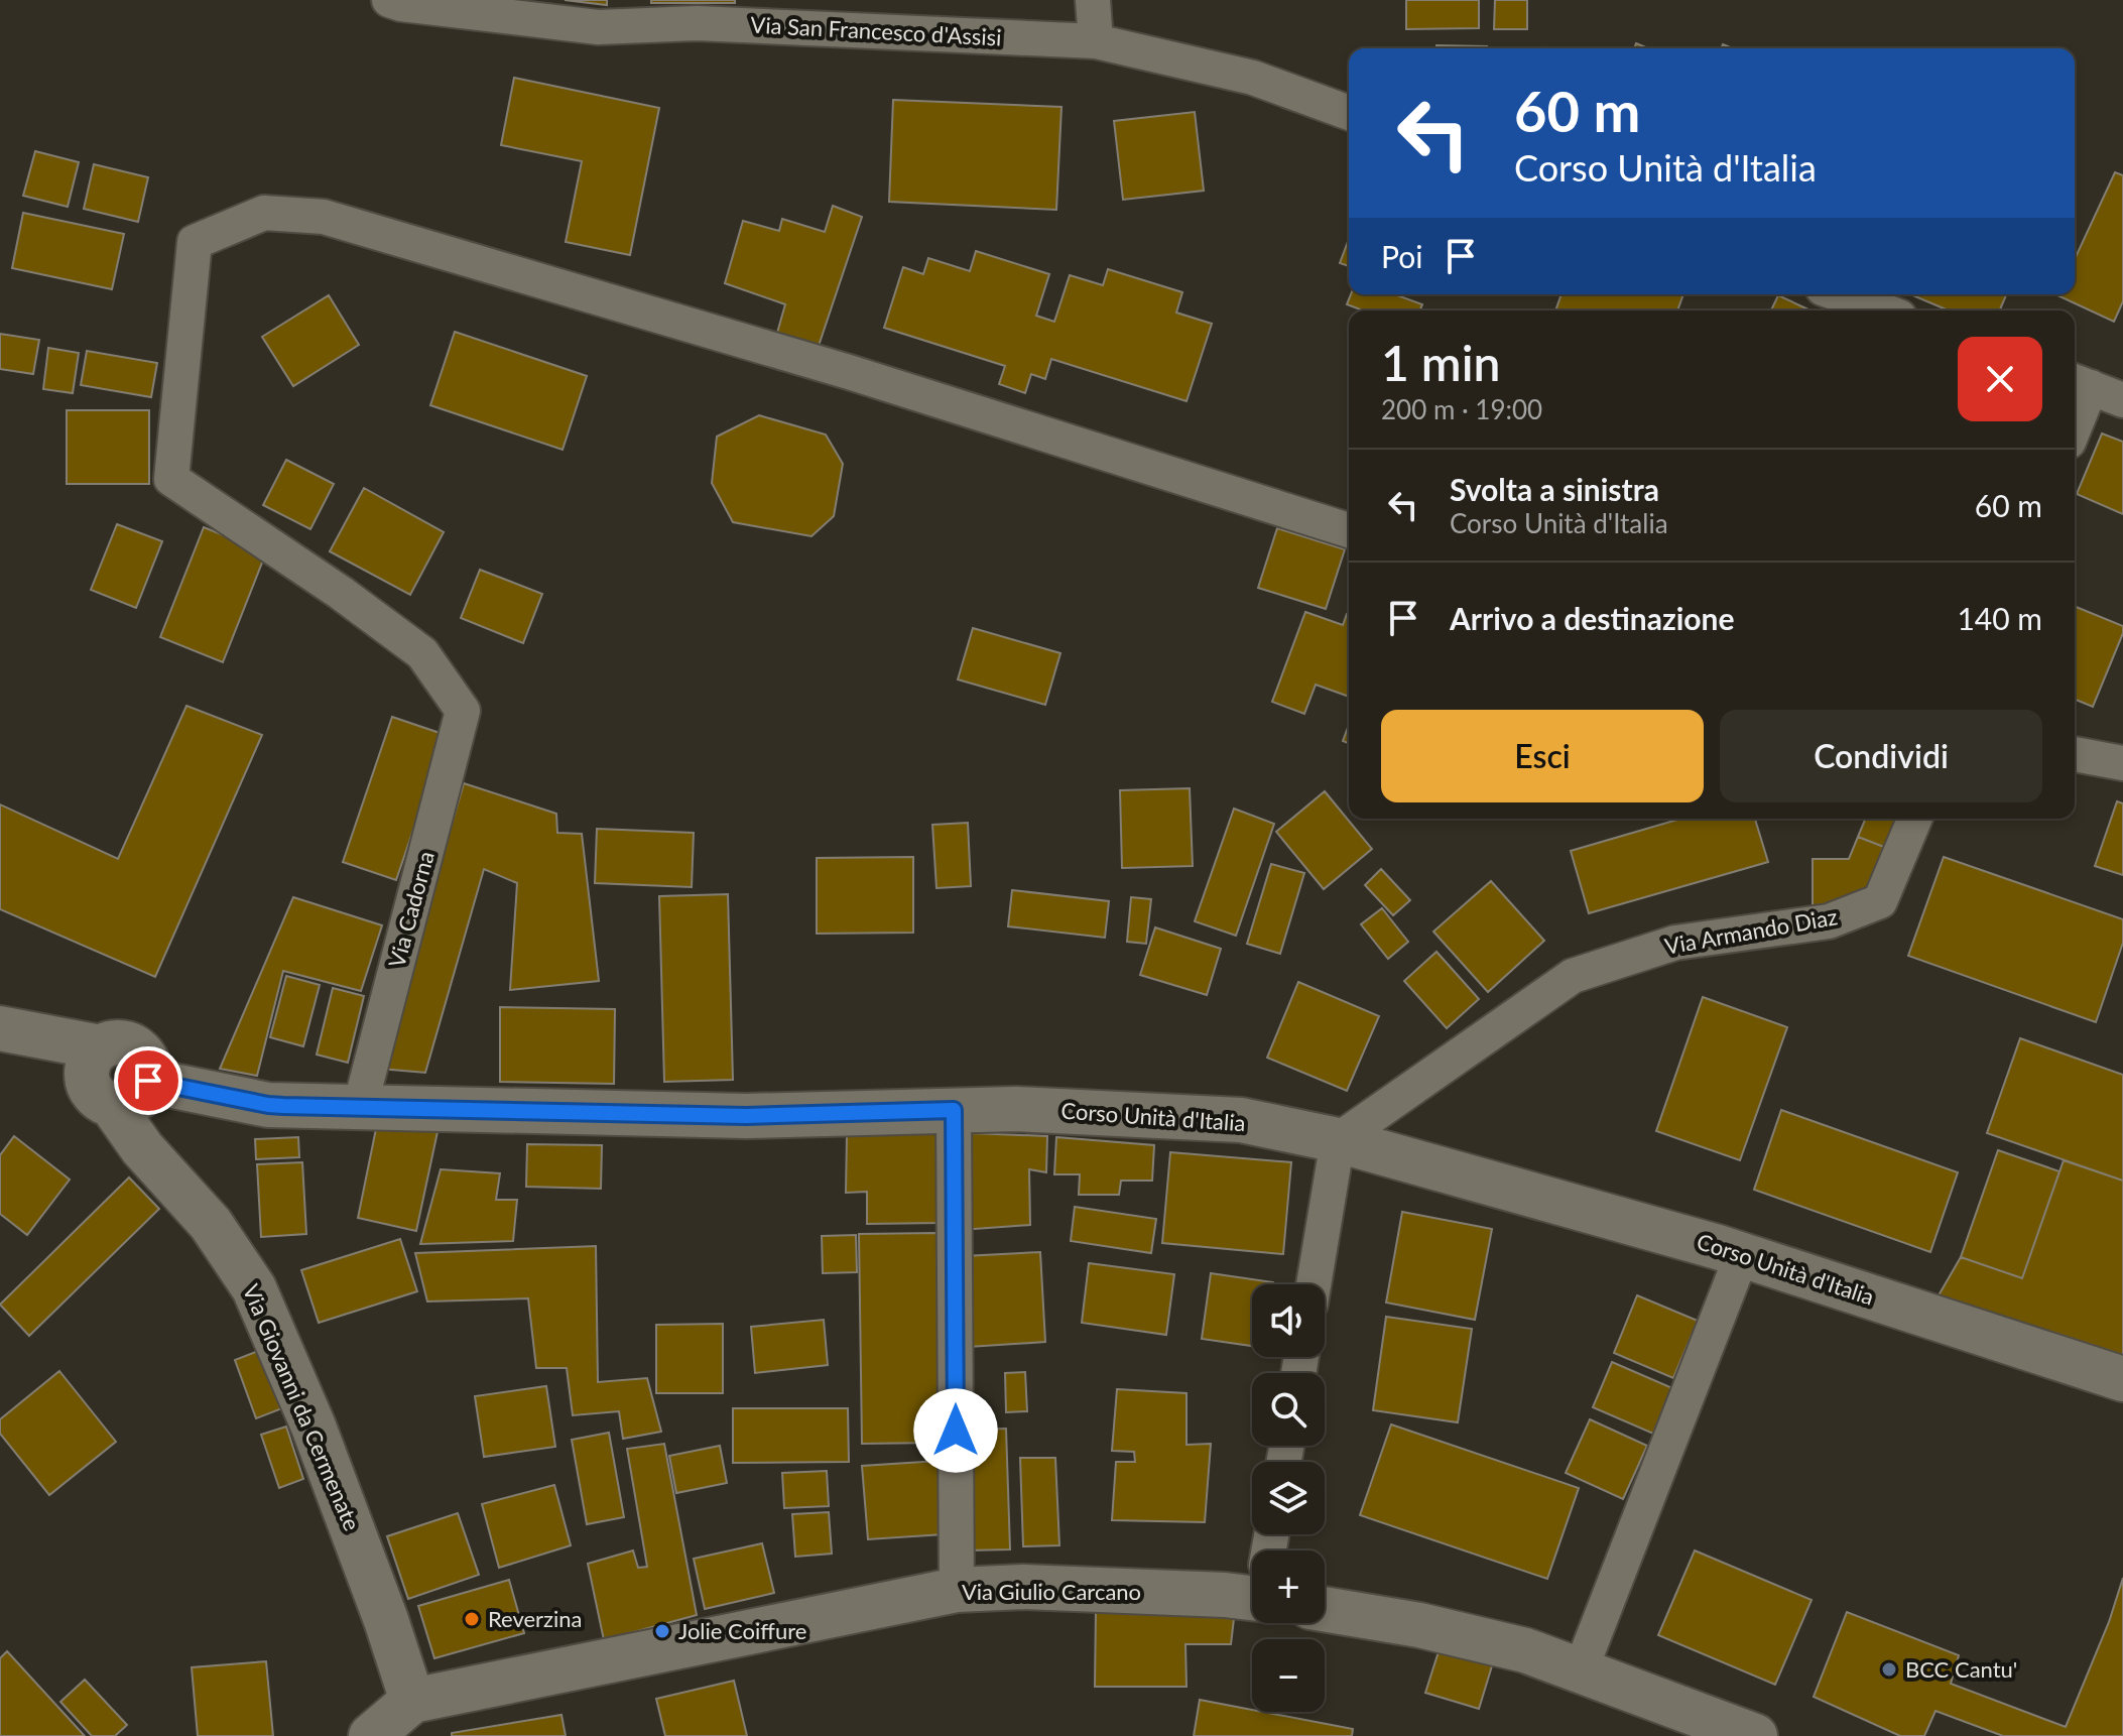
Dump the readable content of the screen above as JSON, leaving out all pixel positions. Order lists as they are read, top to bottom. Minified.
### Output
{"streets":{"main road":["Corso Unità d'Italia","Via Giovanni da Cermenate","Via Giulio Carcano"],"street":["Via San Francesco d'Assisi","Via Cadorna","Via Armando Diaz"]},"crossings":[["Via Cadorna","Corso Unità d'Italia"],["Via Armando Diaz","Corso Unità d'Italia"],["Corso Unità d'Italia","Via Giovanni da Cermenate"],["Via Giovanni da Cermenate","Via Giulio Carcano"]],"places":["Reverzina","Jolie Coiffure","BCC Cantu'"],"page":{"turn":["60 m","Corso Unità d'Italia"],"then":"Poi","heading":["1 min","200 m · 19:00"],"list":[{"name":"Svolta a sinistra","note":"Corso Unità d'Italia","value":"60 m"},{"name":"Arrivo a destinazione","value":"140 m"}],"buttons":["Esci","Condividi"],"map_buttons":["+","−"]}}
